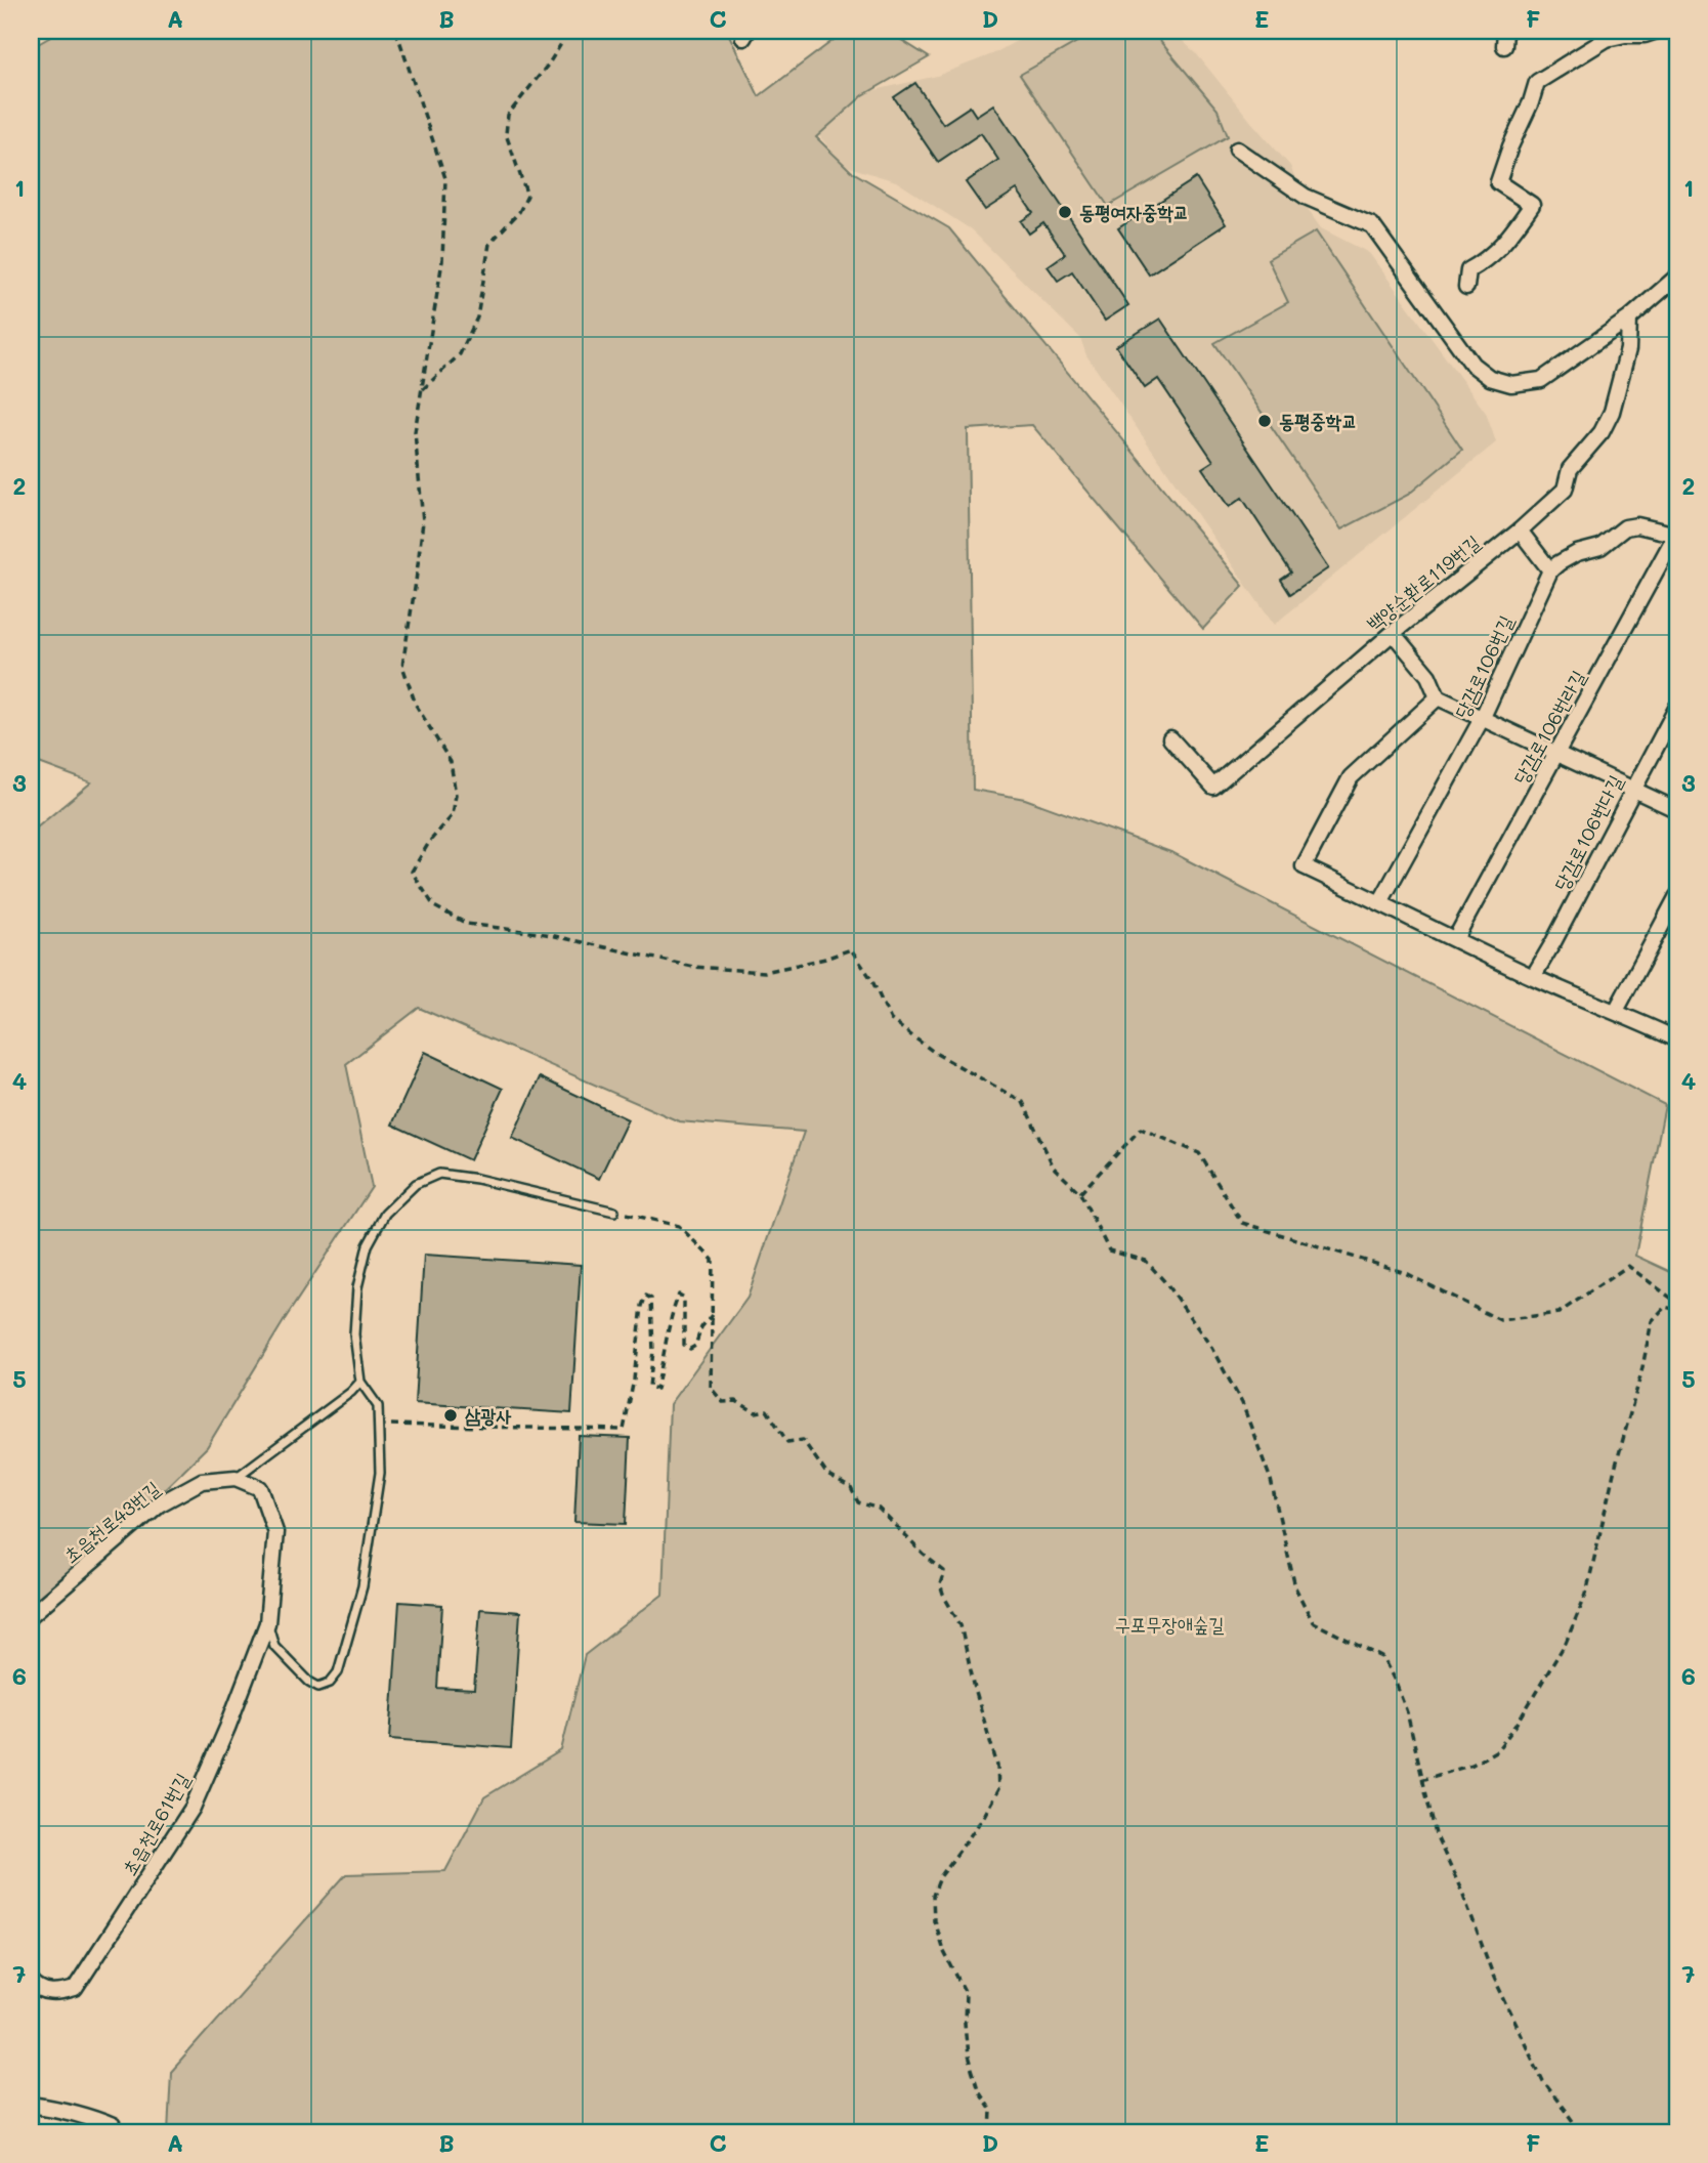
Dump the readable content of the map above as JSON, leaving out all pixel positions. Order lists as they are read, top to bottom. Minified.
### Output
{"streets":{"street":["백양순환로119번길","당감로106번길","당감로106번라길","당감로106번다길","초읍천로43번길","초읍천로61번길"]},"parks":["구포무장애숲길"],"places":["동평여자중학교","동평중학교","삼광사"],"grid":{"columns":["A","B","C","D","E","F"],"rows":["1","2","3","4","5","6","7"]}}
